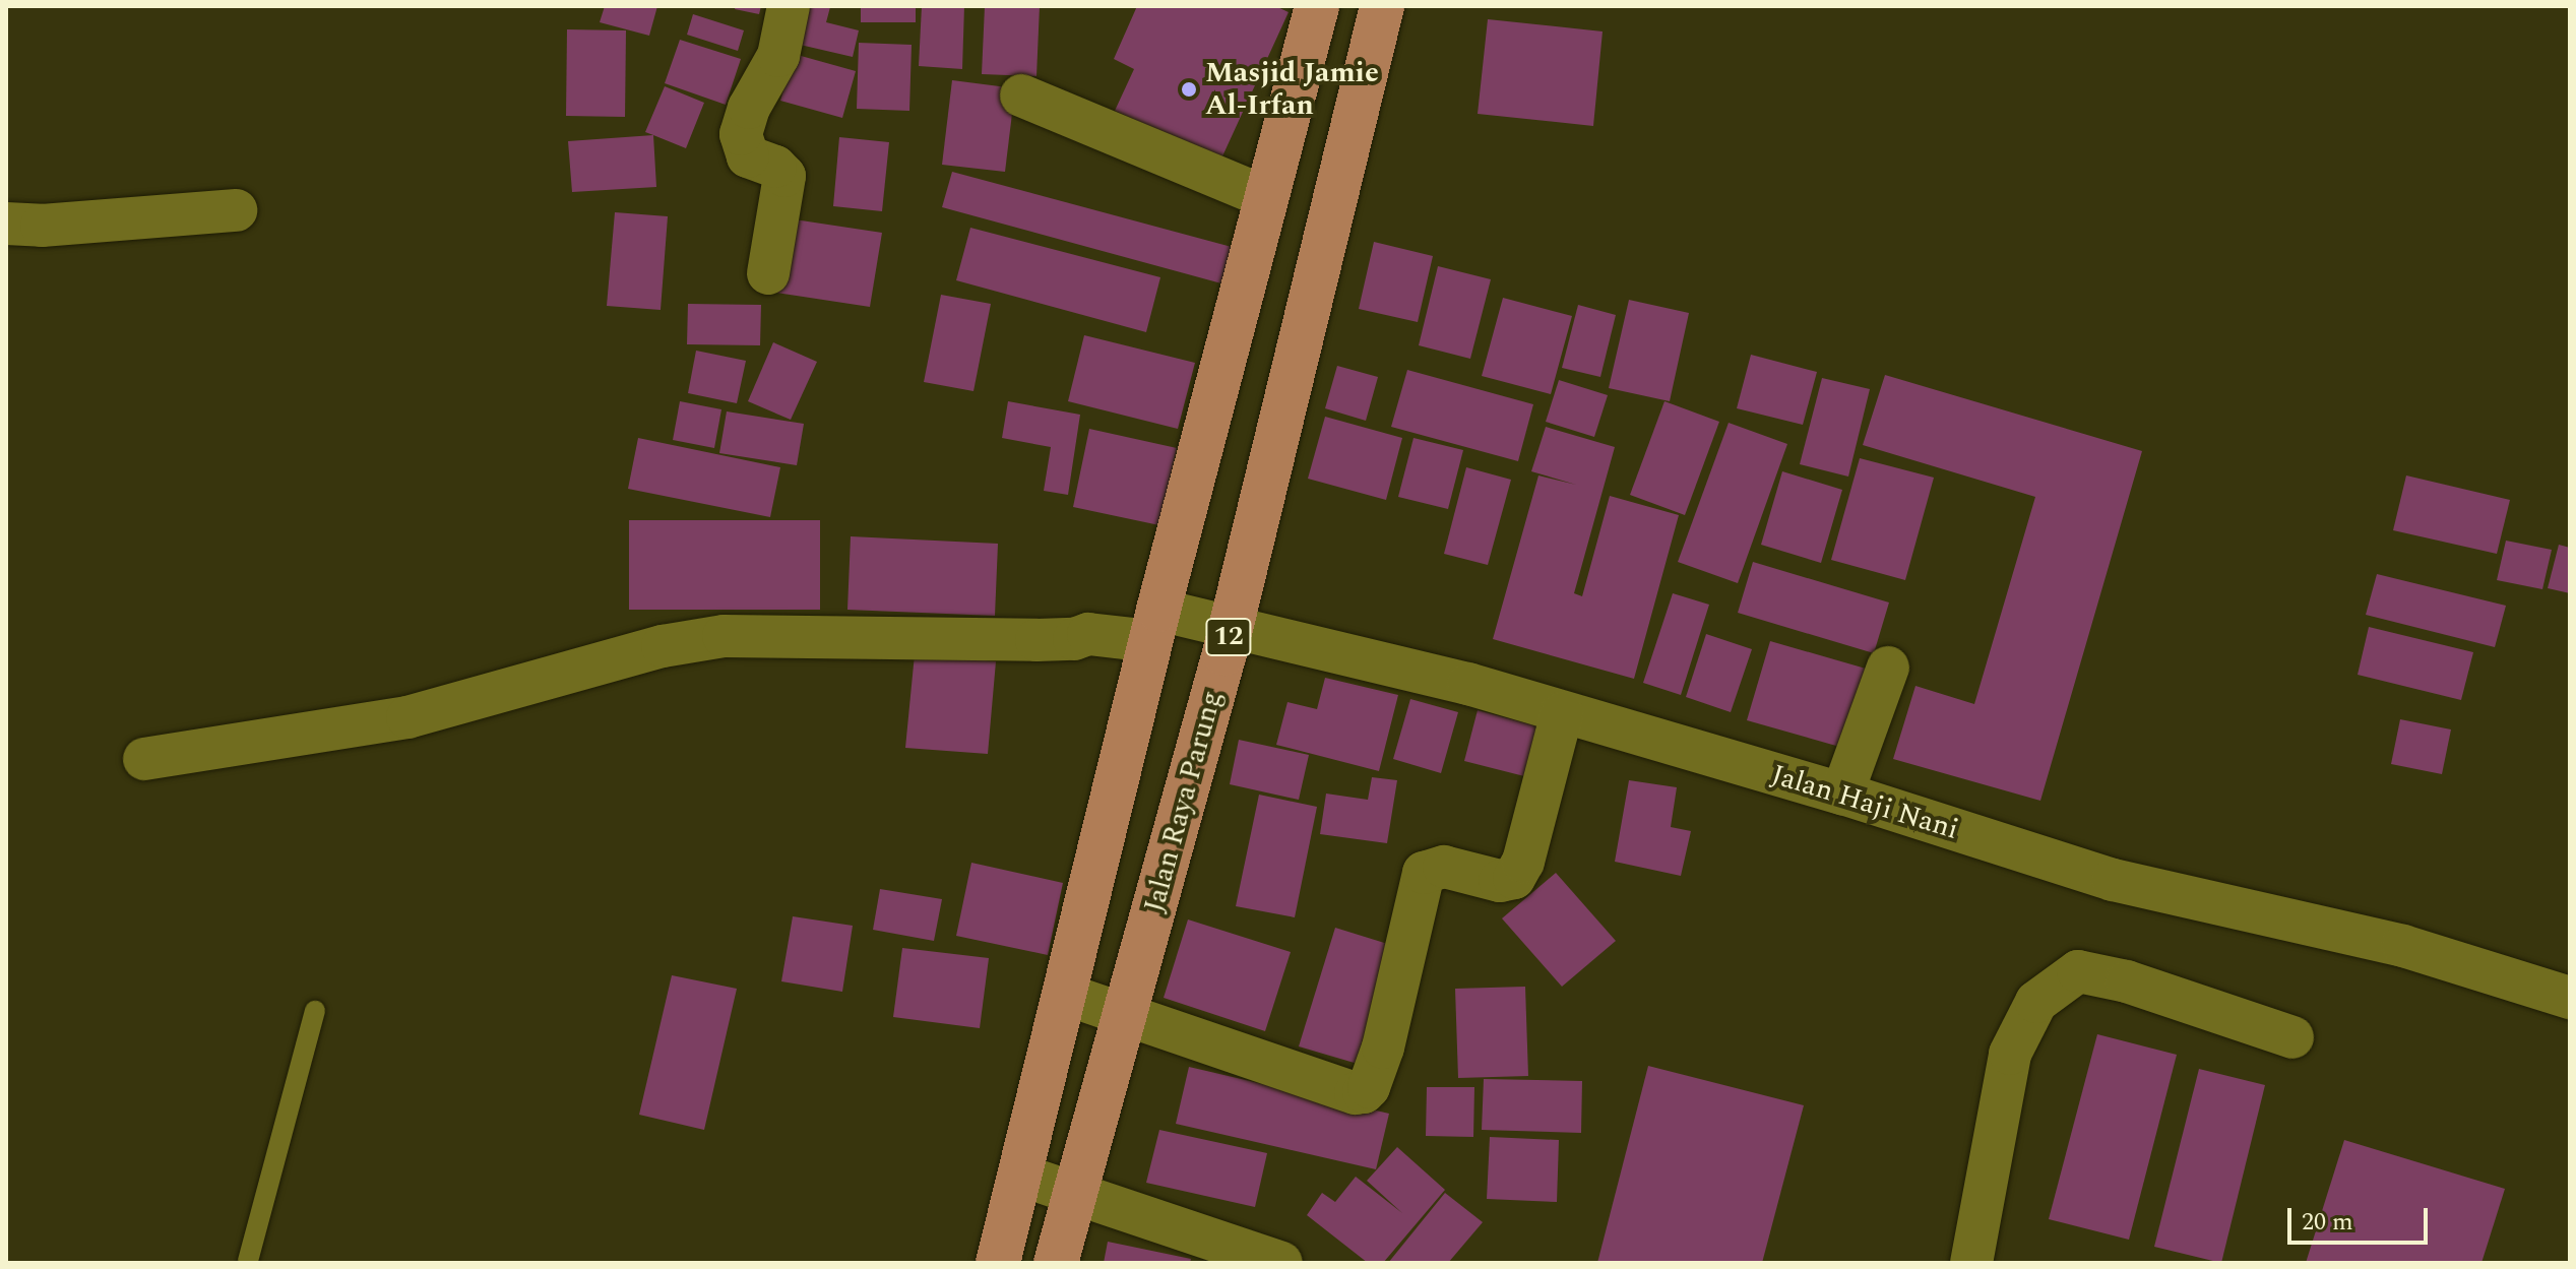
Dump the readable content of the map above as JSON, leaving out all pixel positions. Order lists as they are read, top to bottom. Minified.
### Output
{"streets":{"highway":["12","Jalan Raya Parung"],"street":["Jalan Haji Nani"]},"crossings":[["Jalan Raya Parung","Jalan Haji Nani"]],"places":["Masjid Jamie Al-Irfan"],"scale_bar":"20 m"}
